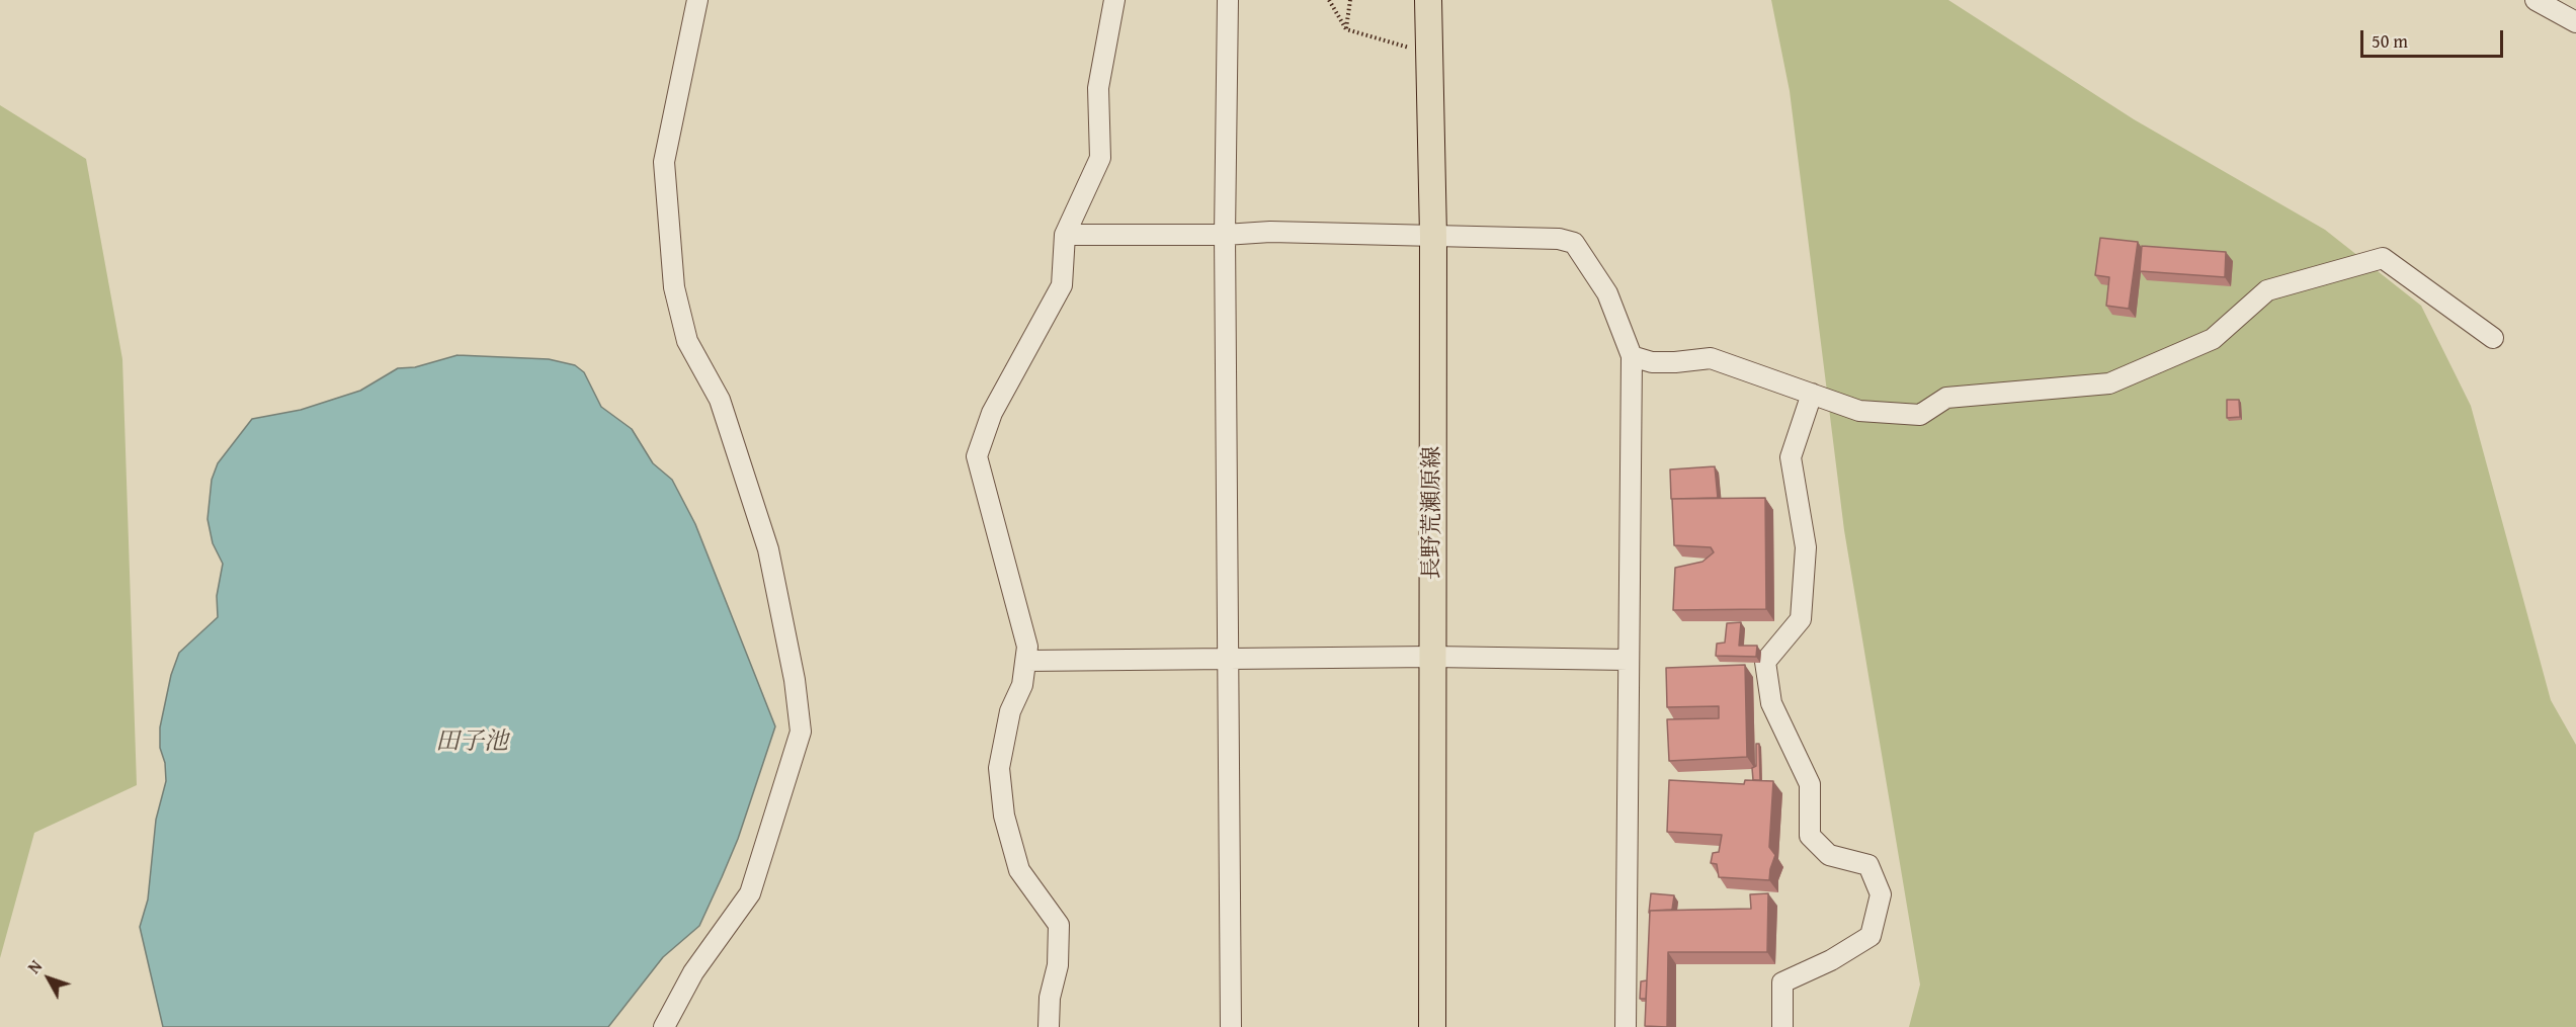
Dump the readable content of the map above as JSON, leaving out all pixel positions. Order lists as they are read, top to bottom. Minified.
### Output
{"streets":{"main road":["長野荒瀬原線"]},"water":["田子池"],"scale_bar":"50 m","north":"top left"}
